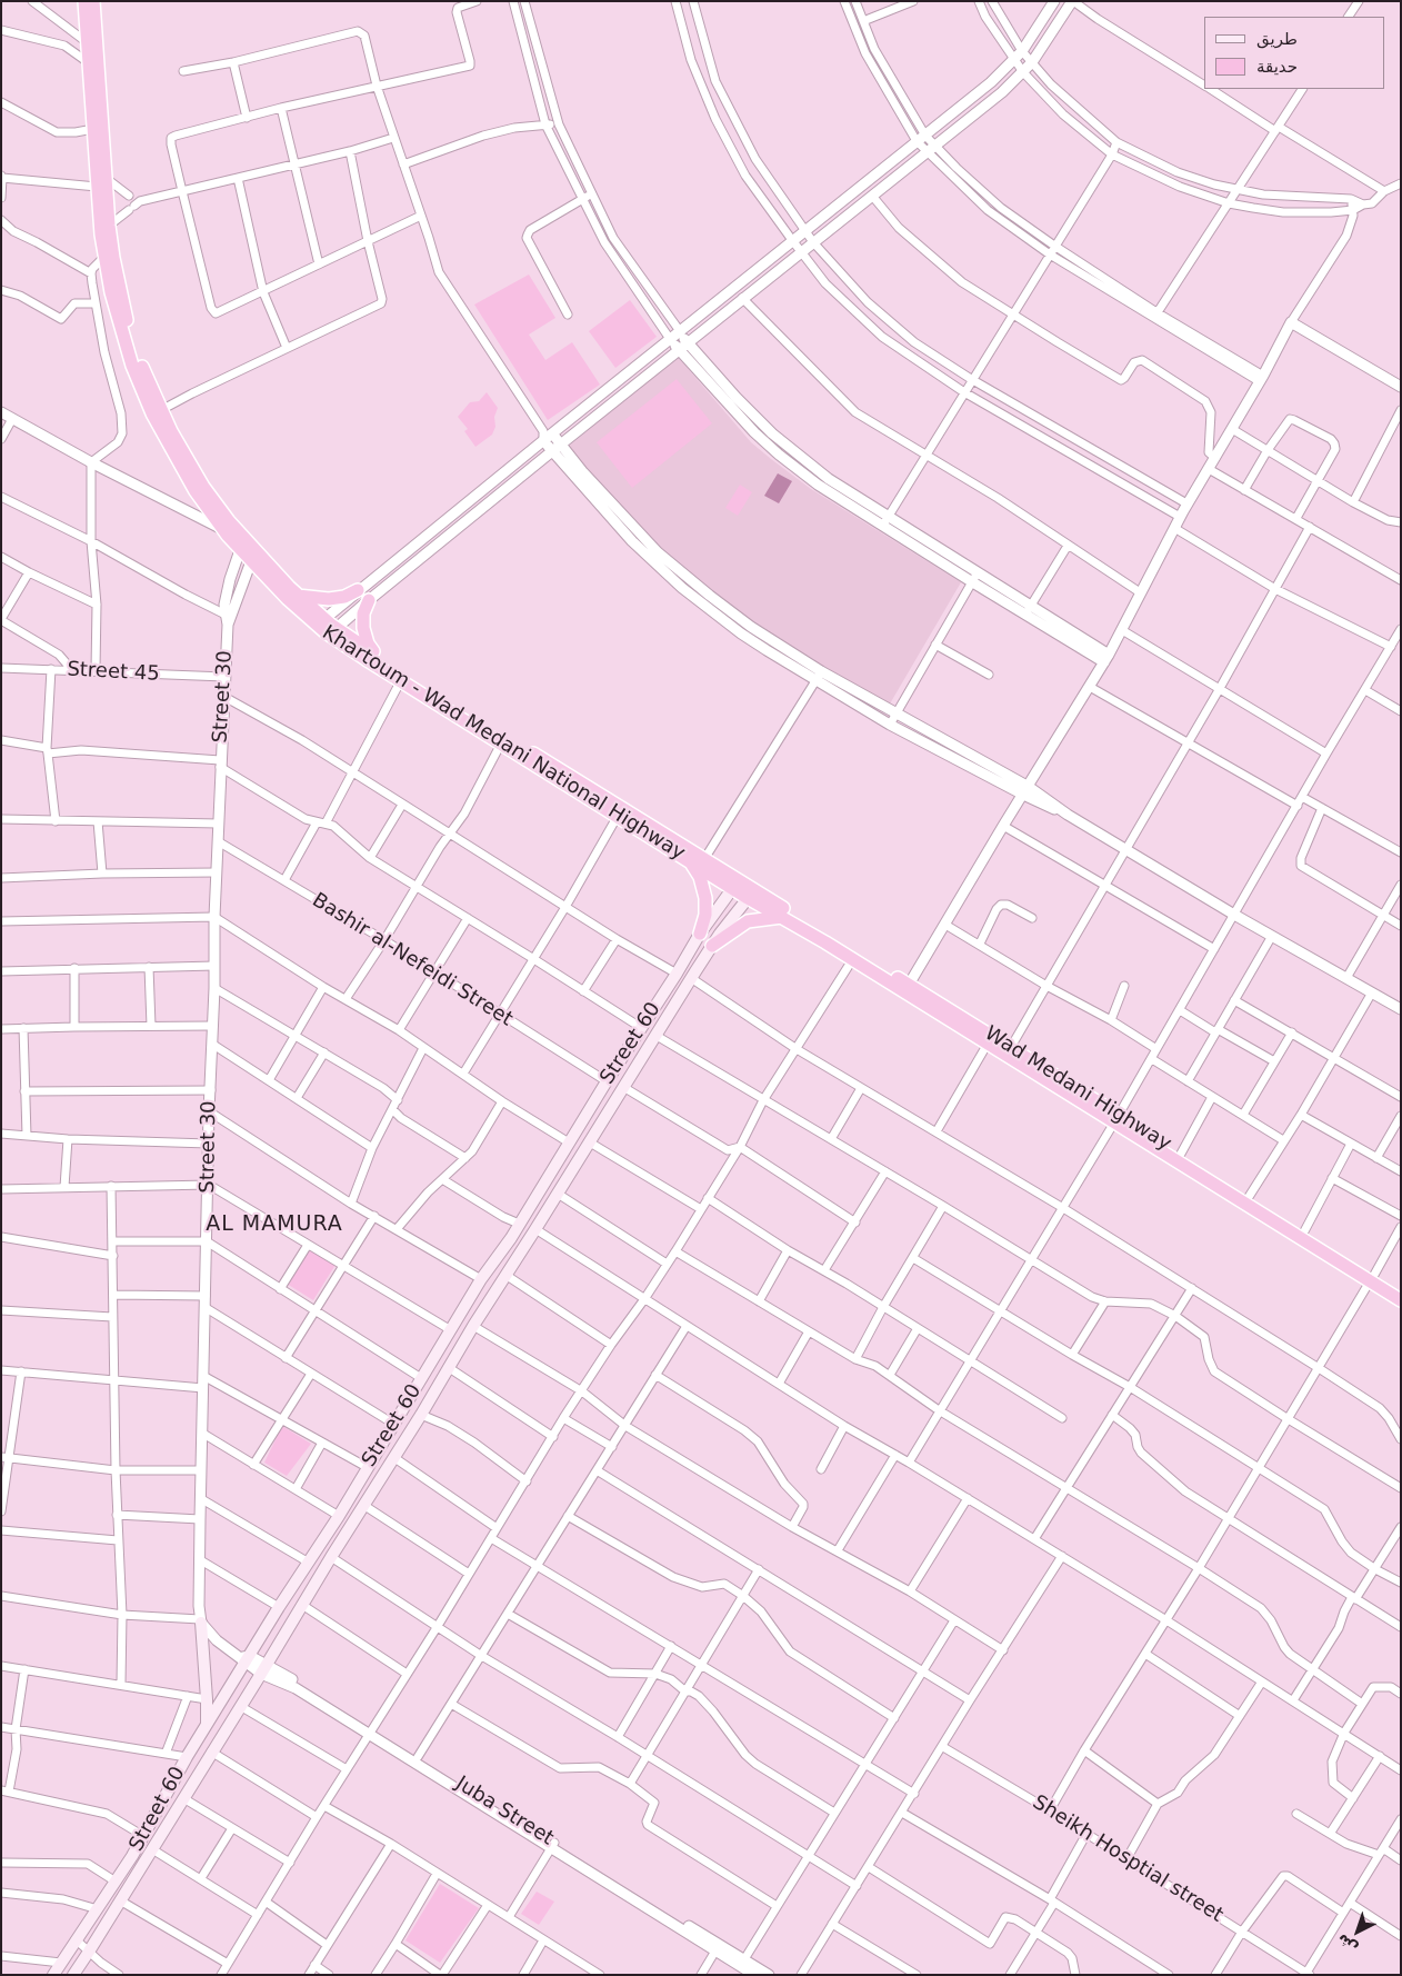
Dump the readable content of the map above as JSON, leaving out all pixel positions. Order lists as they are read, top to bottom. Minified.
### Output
{"streets":{"highway":["Khartoum - Wad Medani National Highway","Wad Medani Highway"],"main road":["Street 60"],"street":["Street 45","Street 30","Bashir al-Nefeidi Street","Juba Street","Sheikh Hosptial street"]},"crossings":[["Street 45","Street 30"],["Street 30","Khartoum - Wad Medani National Highway"],["Street 30","Bashir al-Nefeidi Street"],["Khartoum - Wad Medani National Highway","Street 60"],["Khartoum - Wad Medani National Highway","Wad Medani Highway"],["Bashir al-Nefeidi Street","Street 60"],["Street 60","Wad Medani Highway"],["Street 60","Juba Street"]],"districts":["AL MAMURA"],"legend":["طريق","حديقة"],"north":"bottom left"}
